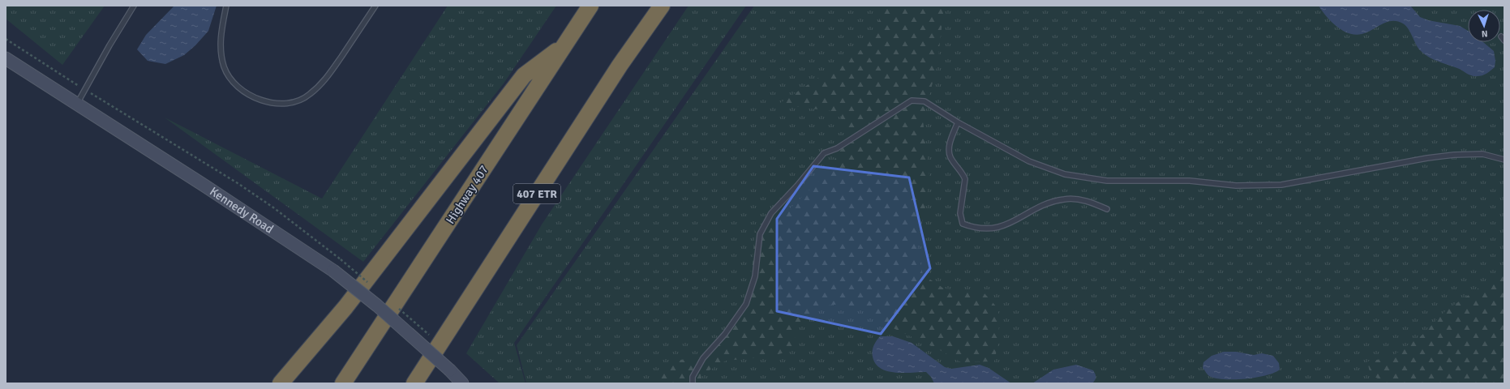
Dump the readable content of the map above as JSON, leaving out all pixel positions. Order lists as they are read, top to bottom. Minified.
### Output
{"streets":{"highway":["407 ETR","Highway 407"],"main road":["Kennedy Road"]},"north":"bottom"}
